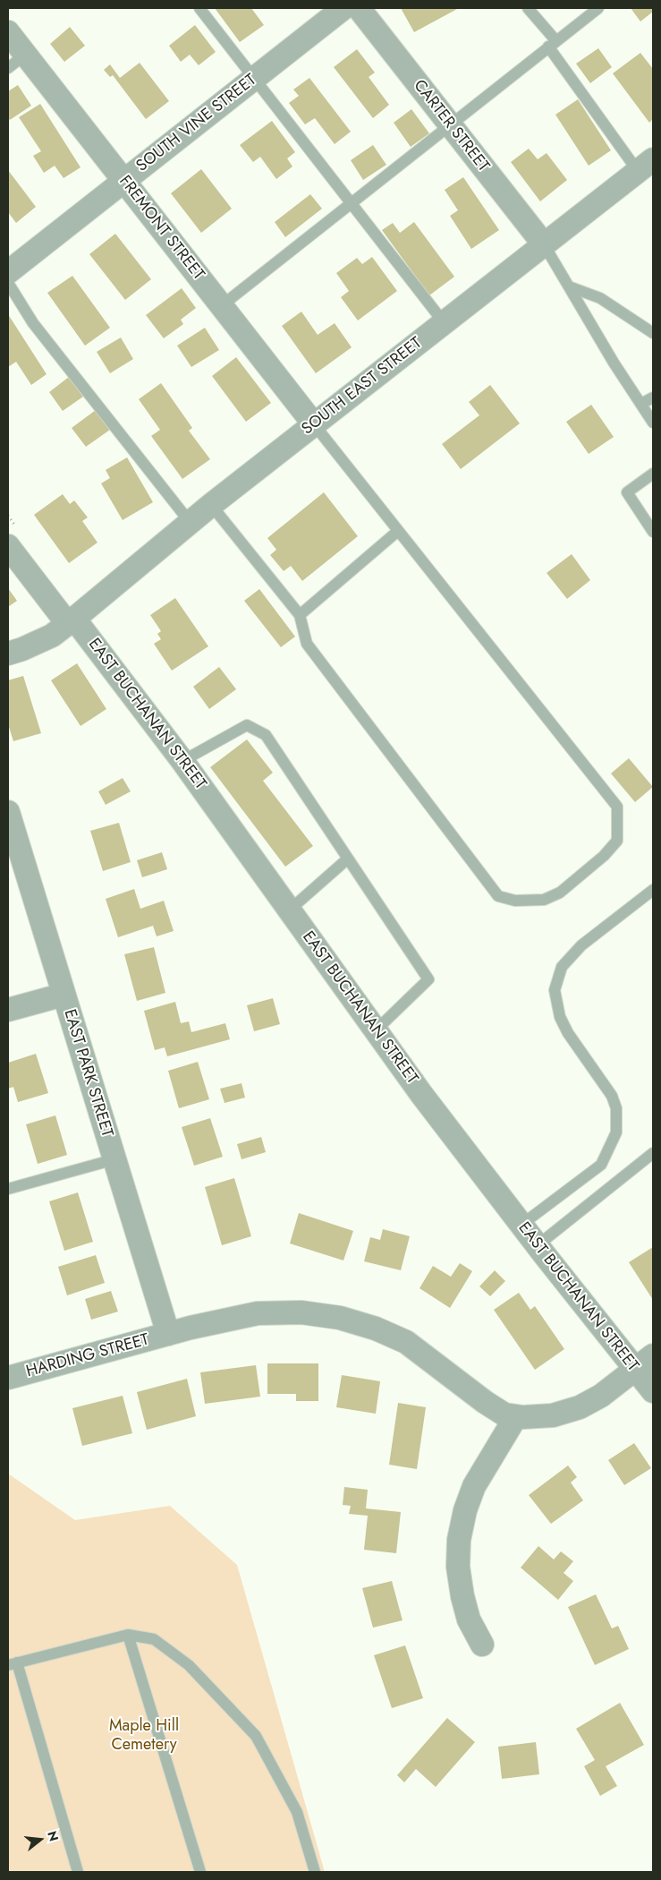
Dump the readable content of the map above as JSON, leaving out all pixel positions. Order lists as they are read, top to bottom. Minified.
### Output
{"streets":{"street":["SOUTH VINE STREET","CARTER STREET","FREMONT STREET","SOUTH EAST STREET","EAST BUCHANAN STREET","EAST PARK STREET","HARDING STREET"]},"crossings":[["SOUTH VINE STREET","FREMONT STREET"],["CARTER STREET","SOUTH EAST STREET"],["FREMONT STREET","SOUTH EAST STREET"],["SOUTH EAST STREET","EAST BUCHANAN STREET"],["EAST PARK STREET","HARDING STREET"]],"parks":["Maple Hill Cemetery"],"north":"right"}
